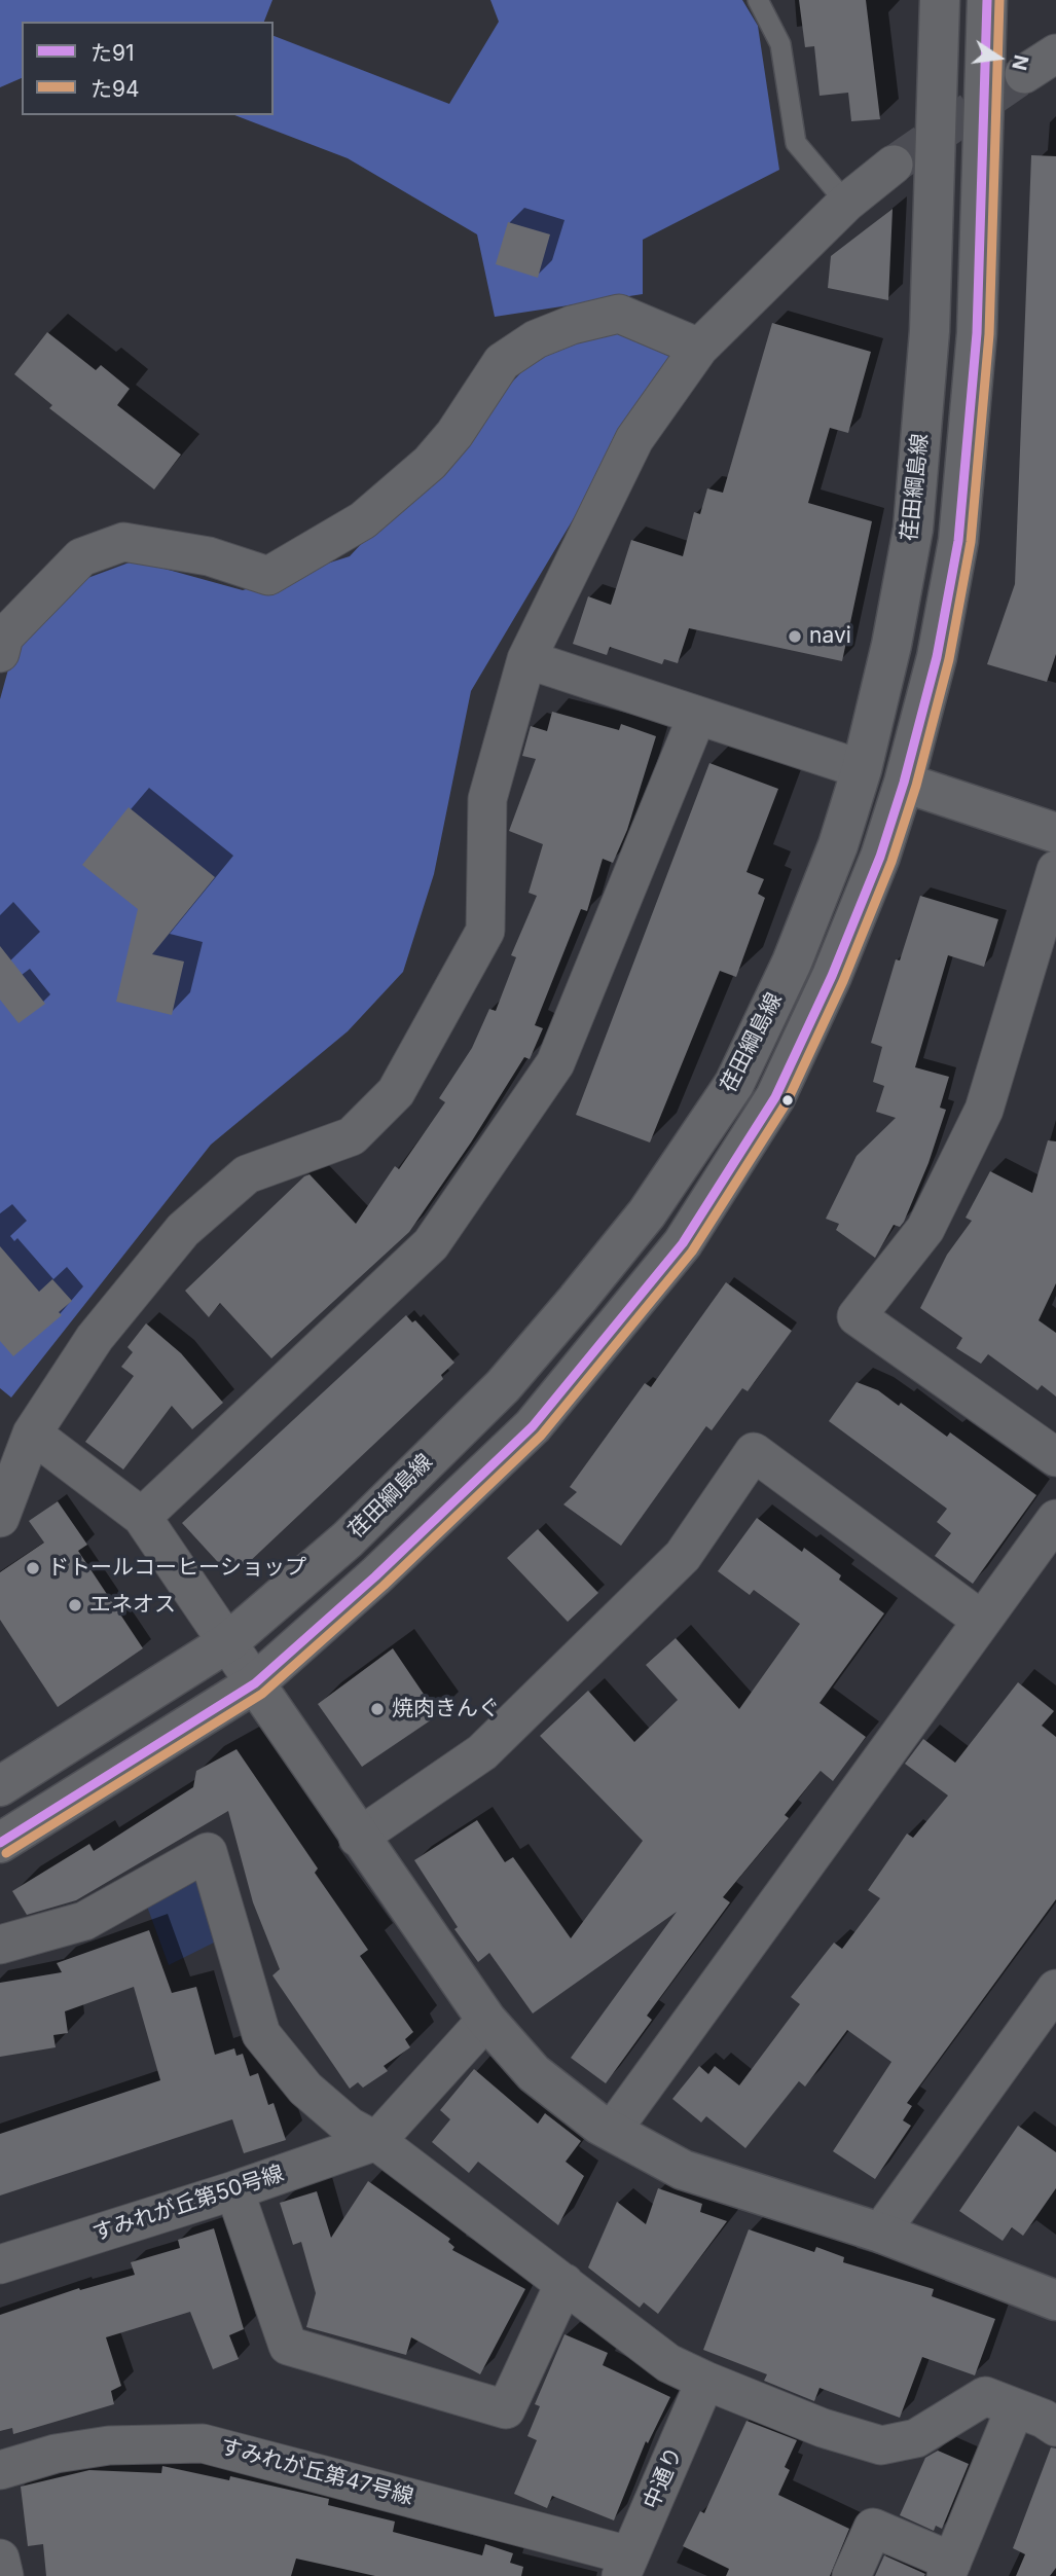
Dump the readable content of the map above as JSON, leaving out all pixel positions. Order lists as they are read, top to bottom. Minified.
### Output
{"streets":{"main road":["荏田綱島線"],"street":["すみれが丘第50号線","すみれが丘第47号線","中通り"]},"crossings":[["すみれが丘第47号線","中通り"]],"places":["navi","ドトールコーヒーショップ","エネオス","焼肉きんぐ"],"lines":["transit line た91","transit line た94"],"legend":["た91","た94"],"north":"right"}
